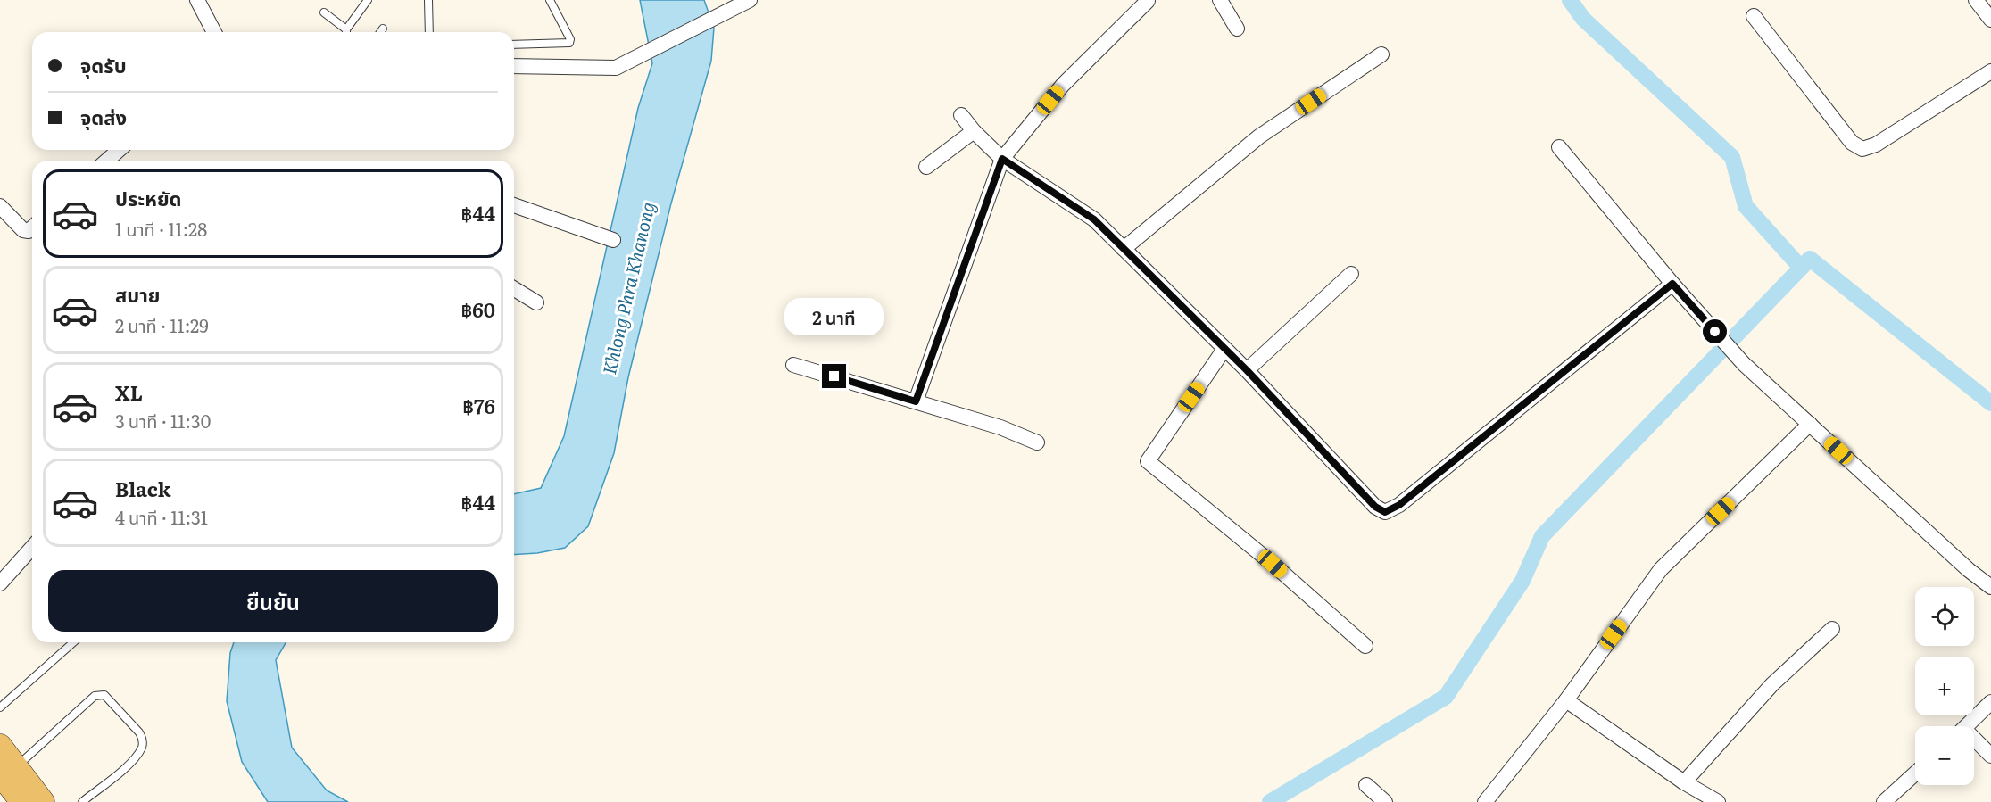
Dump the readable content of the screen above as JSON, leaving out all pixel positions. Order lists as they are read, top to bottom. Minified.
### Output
{"water":["Khlong Phra Khanong"],"page":{"banner":["จุดรับ","จุดส่ง"],"list":[{"name":"ประหยัด","note":"1 นาที · 11:28","value":"฿44"},{"name":"สบาย","note":"2 นาที · 11:29","value":"฿60"},{"name":"XL","note":"3 นาที · 11:30","value":"฿76"},{"name":"Black","note":"4 นาที · 11:31","value":"฿44"}],"bubble":"2 นาที","buttons":"ยืนยัน","map_buttons":["+","−"]}}
